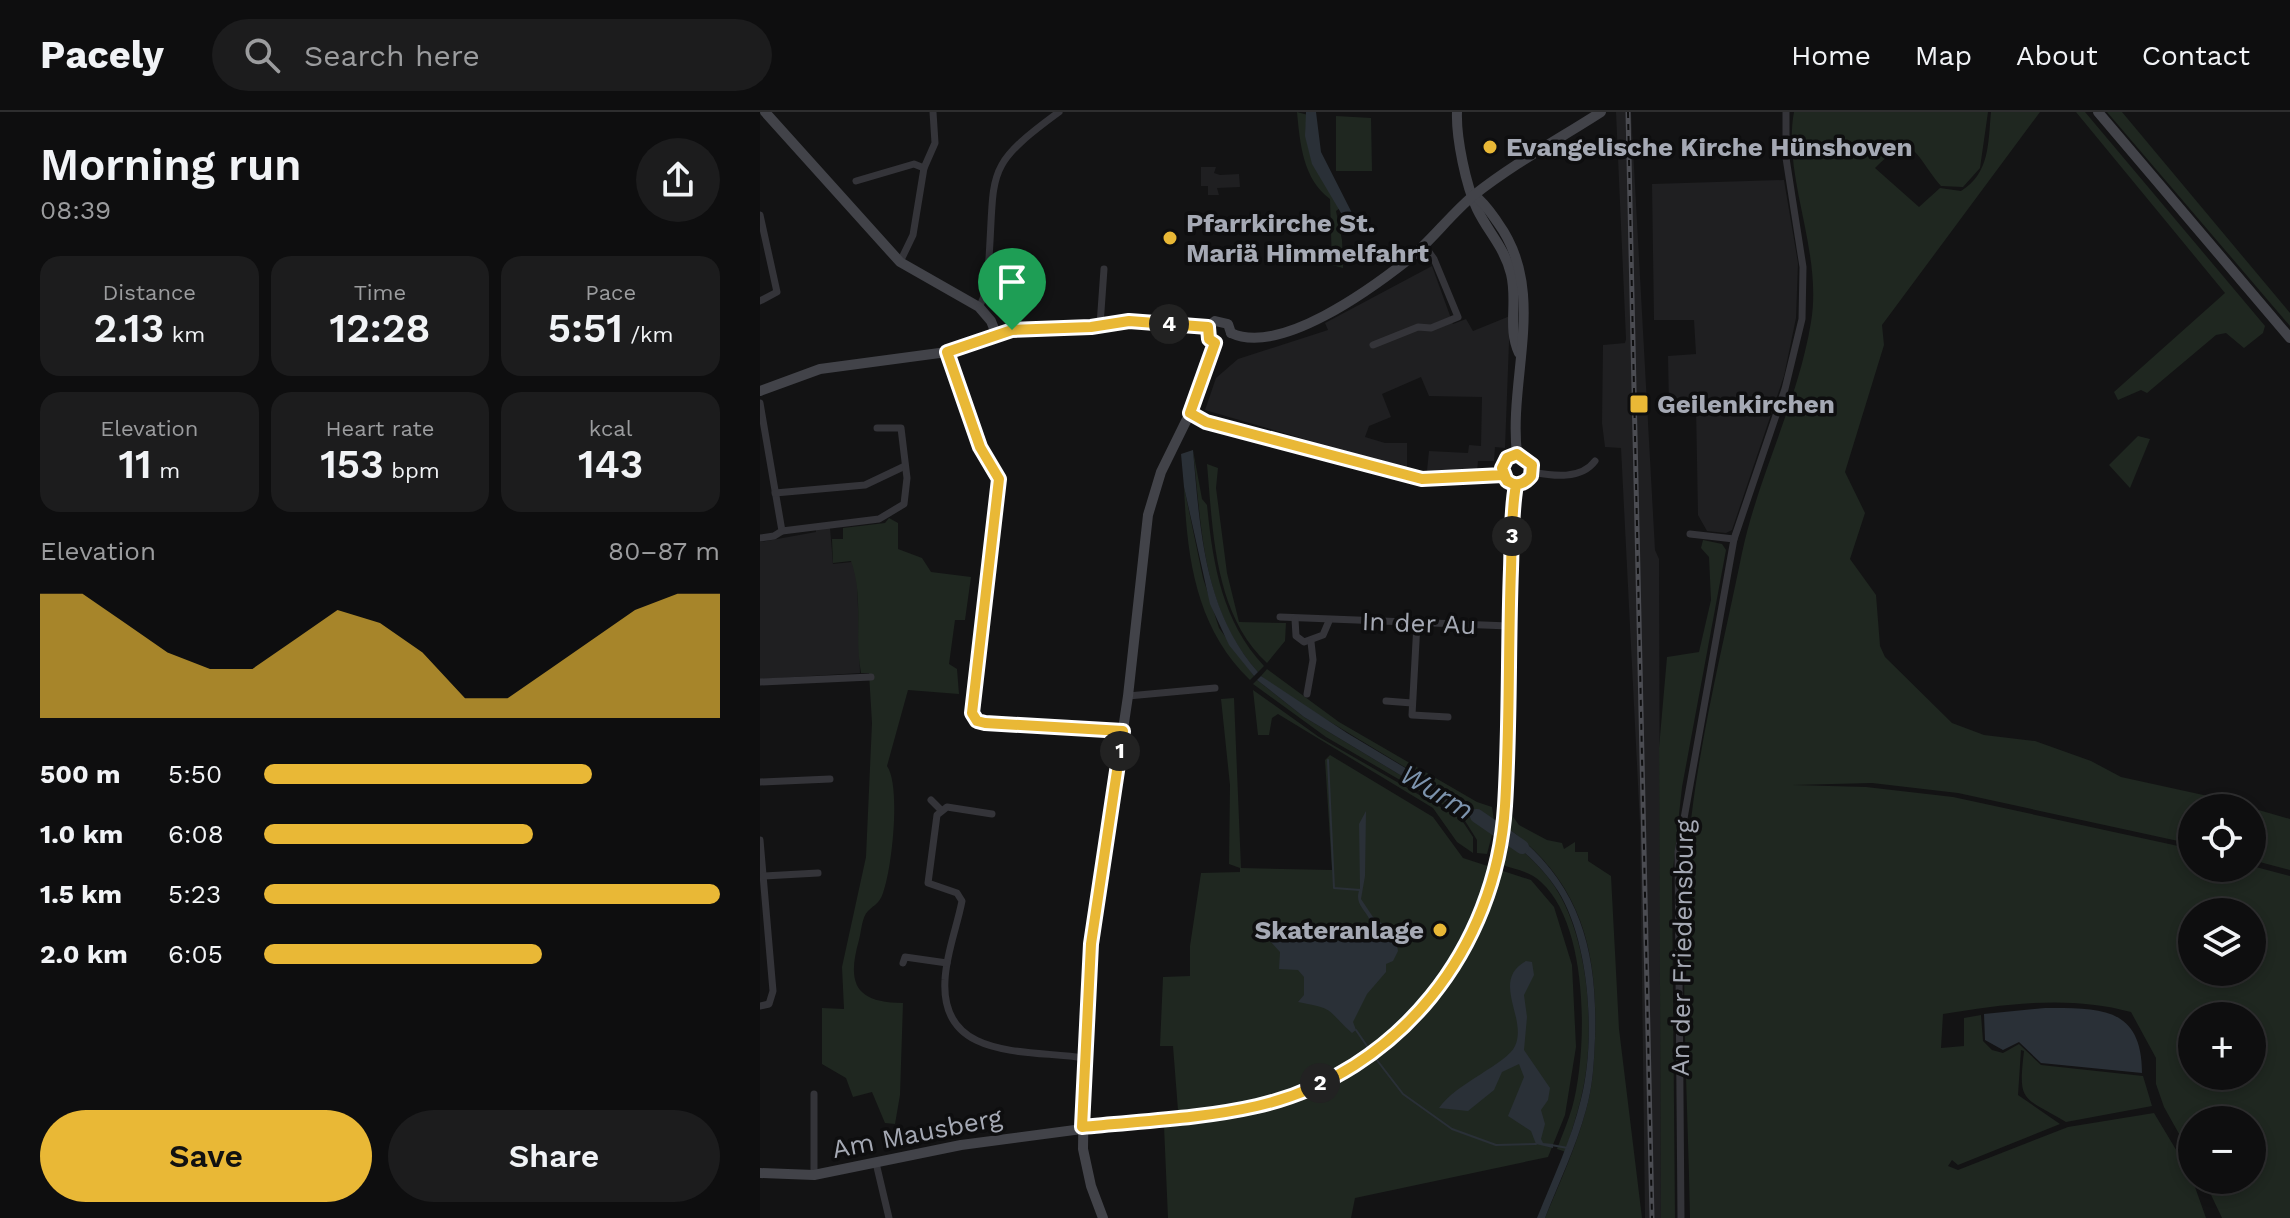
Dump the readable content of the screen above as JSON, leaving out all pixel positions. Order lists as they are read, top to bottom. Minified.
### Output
{"streets":{"main road":["Am Mausberg"],"street":["In der Au","An der Friedensburg"]},"crossings":[["In der Au","Am Mausberg"]],"water":["Wurm"],"places":{"other":["Evangelische Kirche Hünshoven","Pfarrkirche St. Mariä Himmelfahrt","Skateranlage"],"transit":["Geilenkirchen"]},"page":{"header":"Pacely","search":"Search here","nav":["Home","Map","About","Contact"],"heading":["Morning run","08:39"],"stats":[["Distance","2.13 km"],["Time","12:28"],["Pace","5:51 /km"],["Elevation","11 m"],["Heart rate","153 bpm"],["kcal","143"]],"pins":["4","3","1","2"],"chart":["Elevation","80–87 m"],"list":[{"name":"500 m","note":"5:50"},{"name":"1.0 km","note":"6:08"},{"name":"1.5 km","note":"5:23"},{"name":"2.0 km","note":"6:05"}],"map_buttons":["+","−"],"buttons":["Save","Share"]}}
